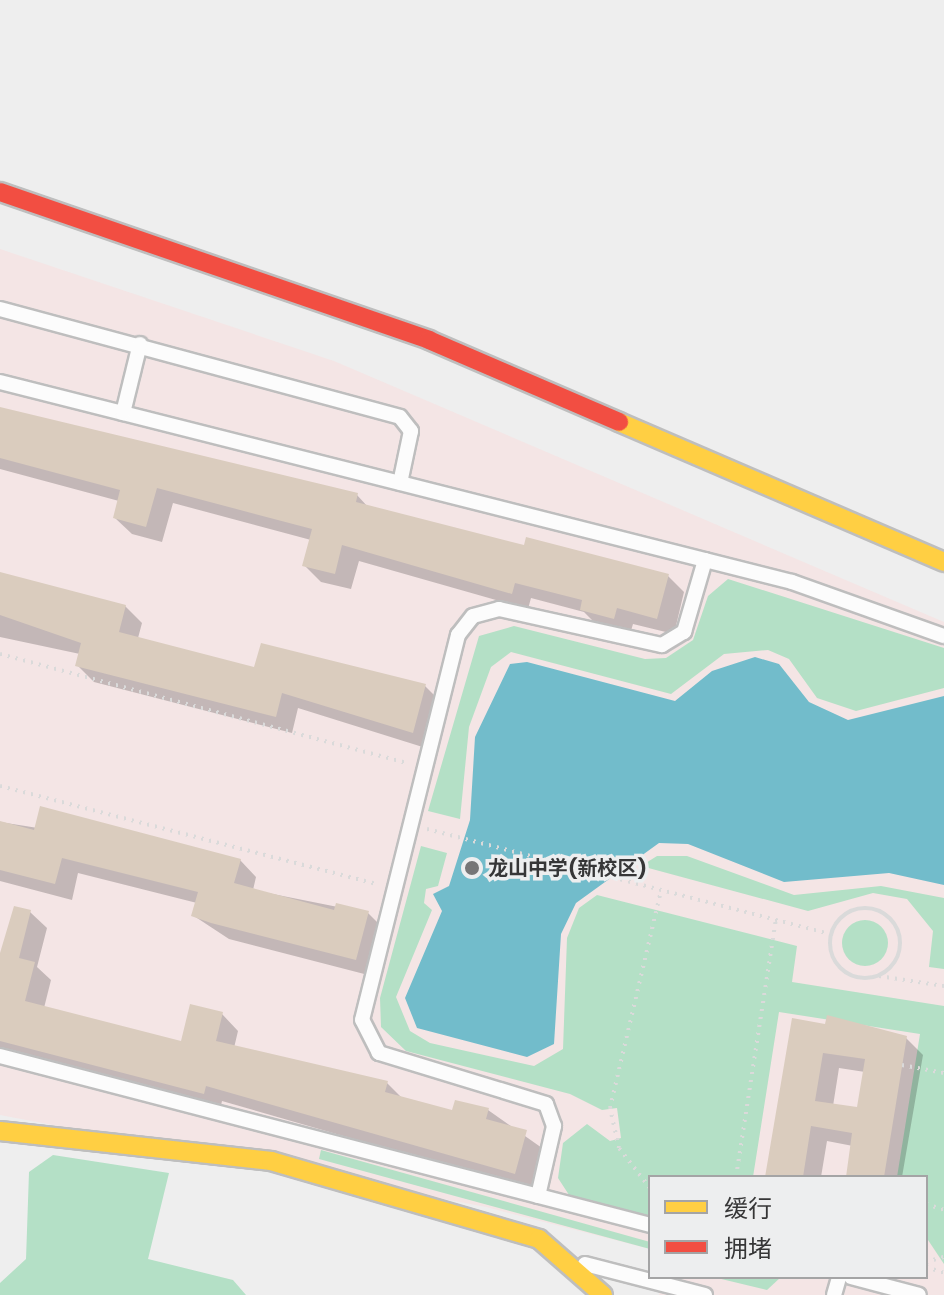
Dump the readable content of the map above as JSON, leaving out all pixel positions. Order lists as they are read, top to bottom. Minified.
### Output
{"places":["龙山中学(新校区)"],"legend":["缓行","拥堵"]}
